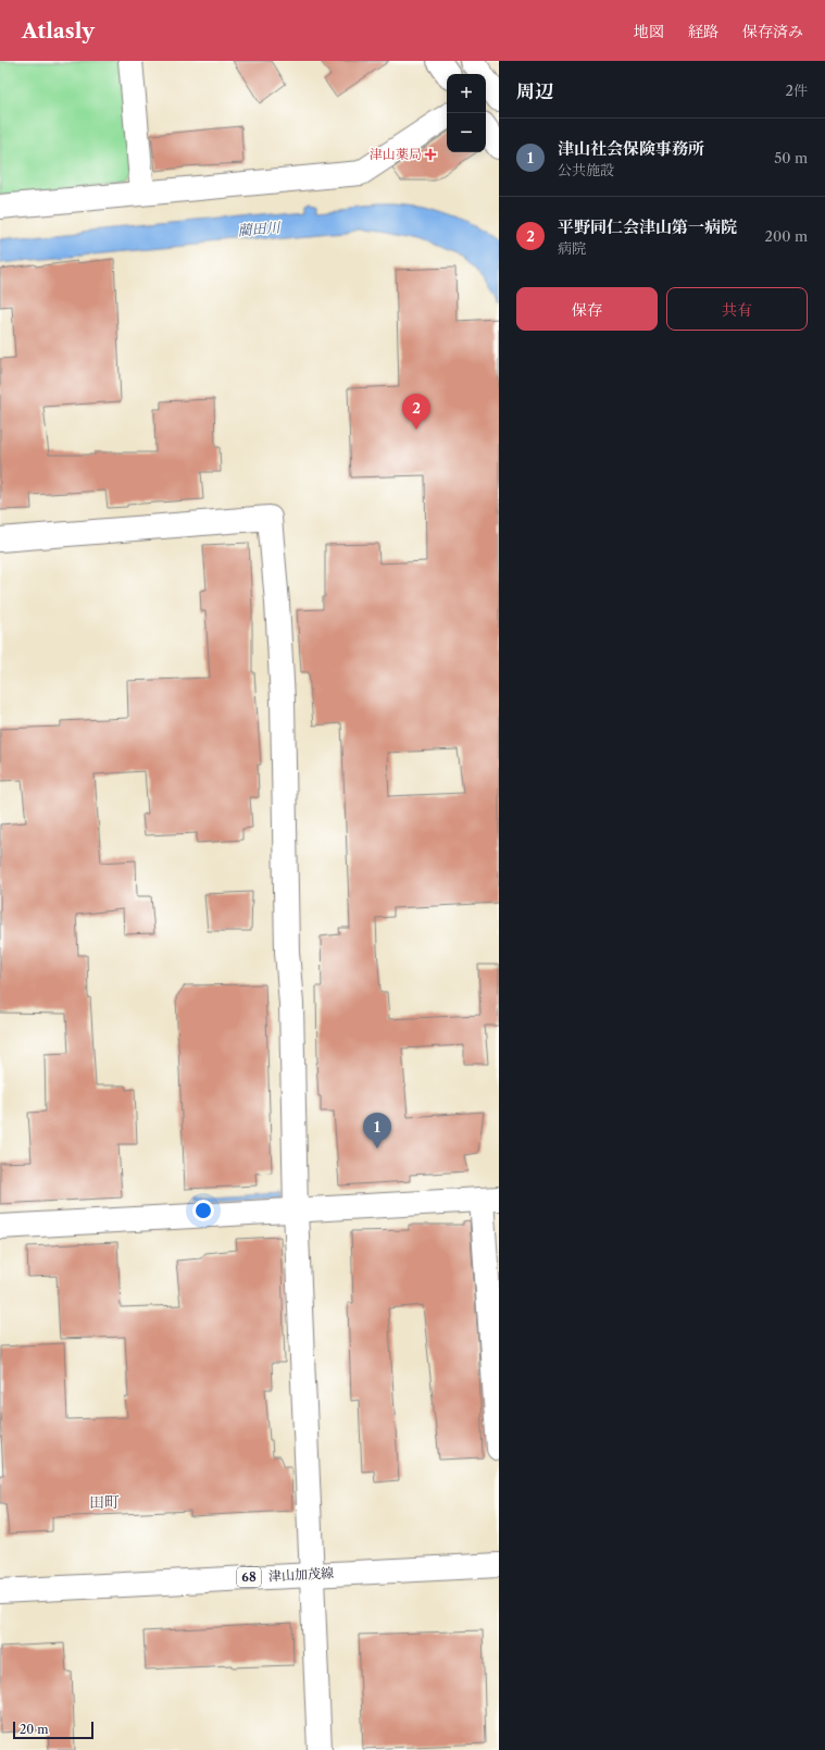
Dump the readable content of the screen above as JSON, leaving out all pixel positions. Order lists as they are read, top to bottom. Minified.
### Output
{"streets":{"street":["津山加茂線","68"]},"districts":["田町"],"water":["藺田川"],"places":{"health":["津山薬局"]},"scale_bar":"20 m","page":{"header":"Atlasly","nav":["地図","経路","保存済み"],"heading":["周辺","2件"],"map_buttons":["+","−"],"list":[{"mark":"1","name":"津山社会保険事務所","note":"公共施設","value":"50 m"},{"mark":"2","name":"平野同仁会津山第一病院","note":"病院","value":"200 m"}],"buttons":["保存","共有"],"pins":["2","1"],"scale":"20 m"}}
